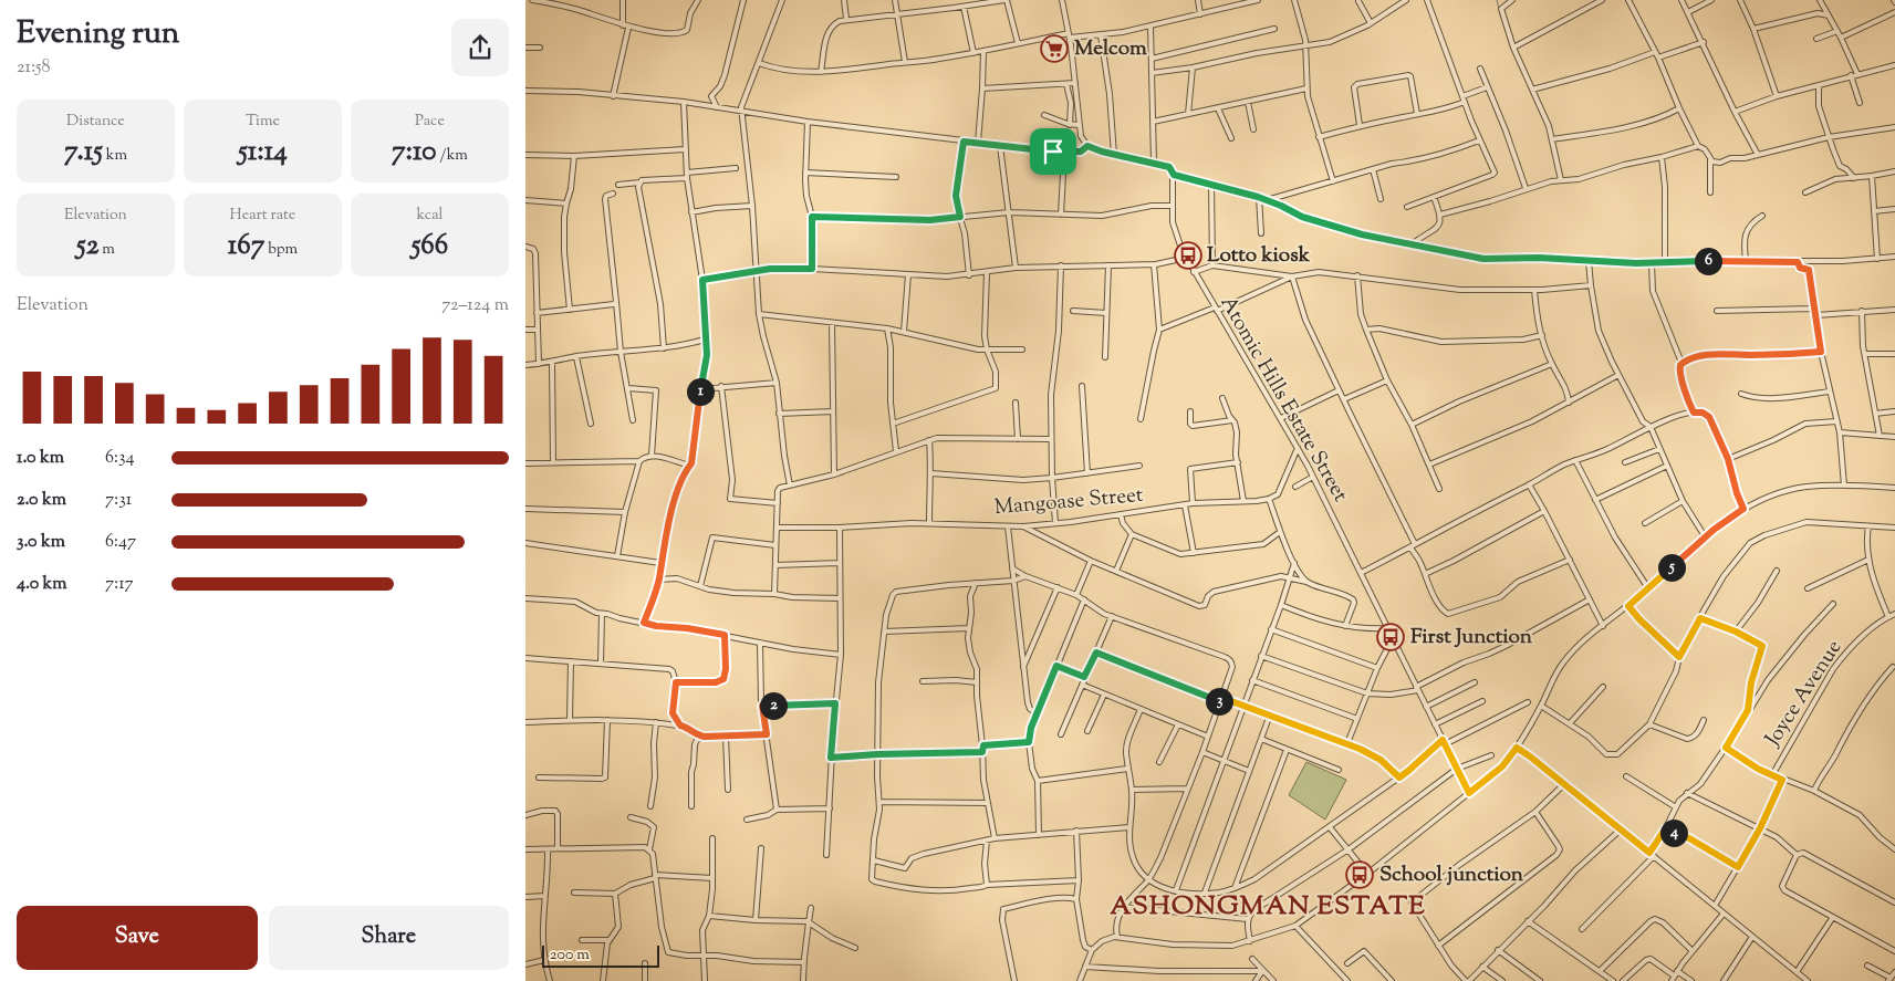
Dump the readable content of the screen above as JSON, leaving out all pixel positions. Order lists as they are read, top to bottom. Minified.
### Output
{"streets":{"street":["Atomic Hills Estate Street","Mangoase Street","Joyce Avenue"]},"districts":["ASHONGMAN ESTATE"],"places":{"supermarket":["Melcom"],"bus stop":["Lotto kiosk","First Junction","School junction"]},"scale_bar":"200 m","page":{"heading":["Evening run","21:58"],"stats":[["Distance","7.15 km"],["Time","51:14"],["Pace","7:10 /km"],["Elevation","52 m"],["Heart rate","167 bpm"],["kcal","566"]],"pins":["6","1","5","3","2","4"],"chart":["Elevation","72–124 m"],"list":[{"name":"1.0 km","note":"6:34"},{"name":"2.0 km","note":"7:31"},{"name":"3.0 km","note":"6:47"},{"name":"4.0 km","note":"7:17"}],"buttons":["Save","Share"],"scale":"200 m"}}
